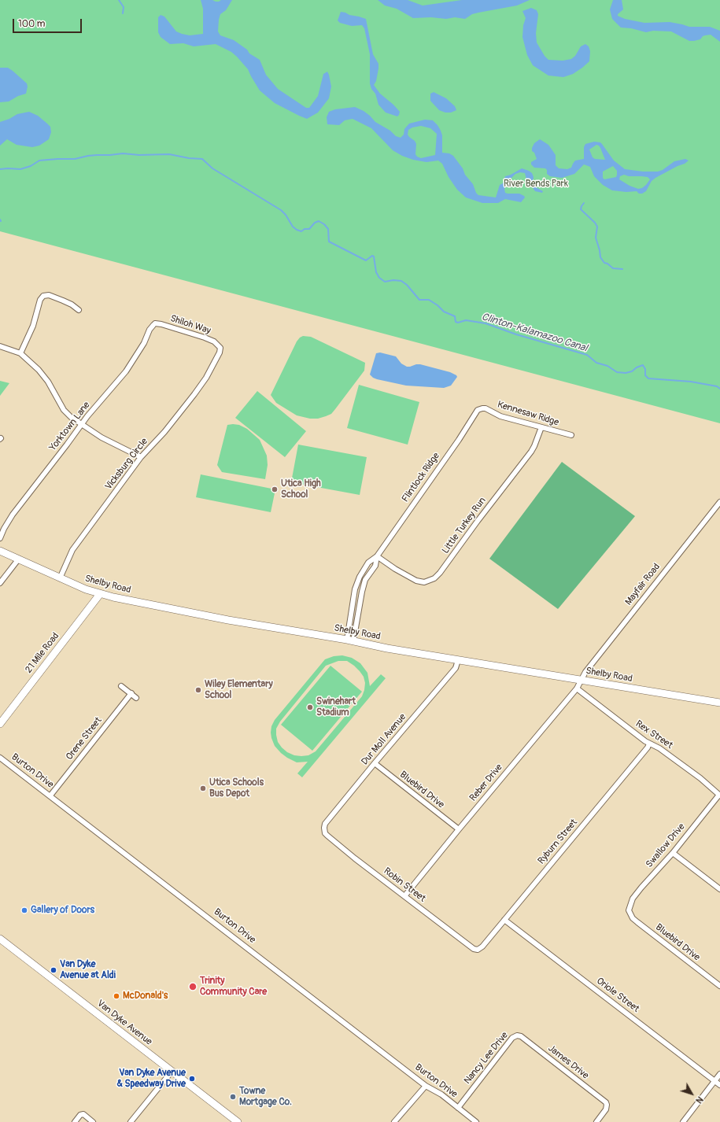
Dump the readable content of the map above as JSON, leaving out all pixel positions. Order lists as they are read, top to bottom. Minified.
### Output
{"streets":{"street":["Shiloh Way","Kennesaw Ridge","Yorktown Lane","Vicksburg Circle","Flintlock Ridge","Little Turkey Run","Shelby Road","Mayfair Road","21 Mile Road","Rex Street","Orene Street","Dur Moll Avenue","Burton Drive","Reber Drive","Bluebird Drive","Ryburn Street","Swallow Drive","Robin Street","Oriole Street","Van Dyke Avenue","Nancy Lee Drive","James Drive"]},"crossings":[["Shiloh Way","Yorktown Lane"],["Shiloh Way","Vicksburg Circle"],["Kennesaw Ridge","Flintlock Ridge"],["Kennesaw Ridge","Little Turkey Run"],["Vicksburg Circle","Shelby Road"],["Flintlock Ridge","Little Turkey Run"],["Flintlock Ridge","Shelby Road"],["Shelby Road","Mayfair Road"],["Shelby Road","21 Mile Road"],["Shelby Road","Dur Moll Avenue"],["Shelby Road","Reber Drive"],["Mayfair Road","Reber Drive"],["Rex Street","Reber Drive"],["Rex Street","Ryburn Street"],["Rex Street","Swallow Drive"],["Orene Street","Burton Drive"],["Dur Moll Avenue","Bluebird Drive"],["Dur Moll Avenue","Robin Street"],["Burton Drive","Nancy Lee Drive"],["Reber Drive","Bluebird Drive"],["Reber Drive","Robin Street"],["Bluebird Drive","Swallow Drive"],["Ryburn Street","Robin Street"],["Ryburn Street","Oriole Street"],["Nancy Lee Drive","James Drive"]],"water":["Clinton-Kalamazoo Canal"],"parks":["River Bends Park"],"places":["Utica High School","Wiley Elementary School","Swinehart Stadium","Utica Schools Bus Depot","Gallery of Doors","Van Dyke Avenue at Aldi","Trinity Community Care","McDonald's","Van Dyke Avenue & Speedway Drive","Towne Mortgage Co."],"scale_bar":"100 m","north":"bottom right"}
